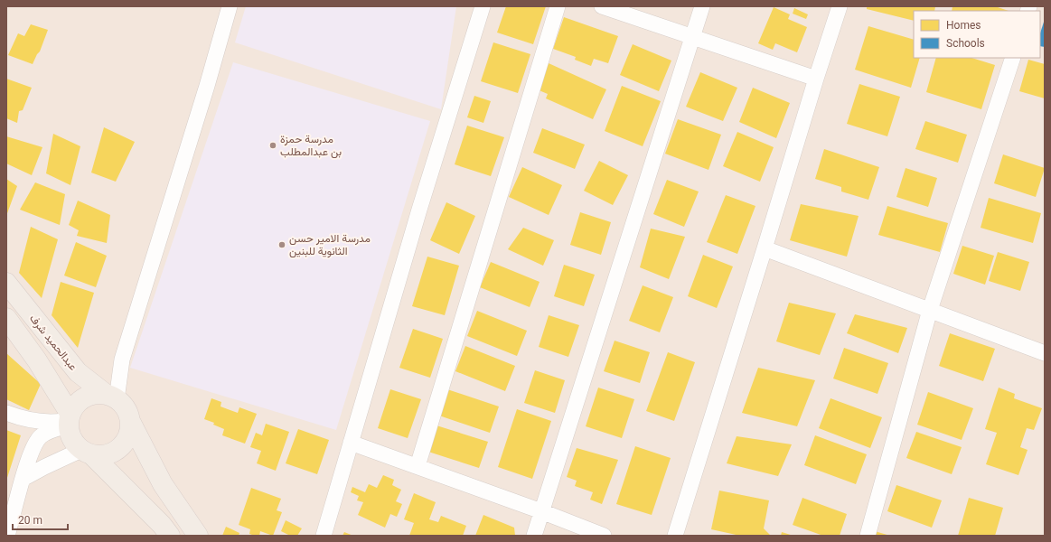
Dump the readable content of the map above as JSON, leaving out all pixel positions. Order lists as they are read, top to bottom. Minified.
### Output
{"streets":{"main road":["عبدالحميد شرف"]},"places":["مدرسة حمزة بن عبدالمطلب","مدرسة الامير حسن الثانوية للبنين"],"legend":["Homes","Schools"],"scale_bar":"20 m"}
